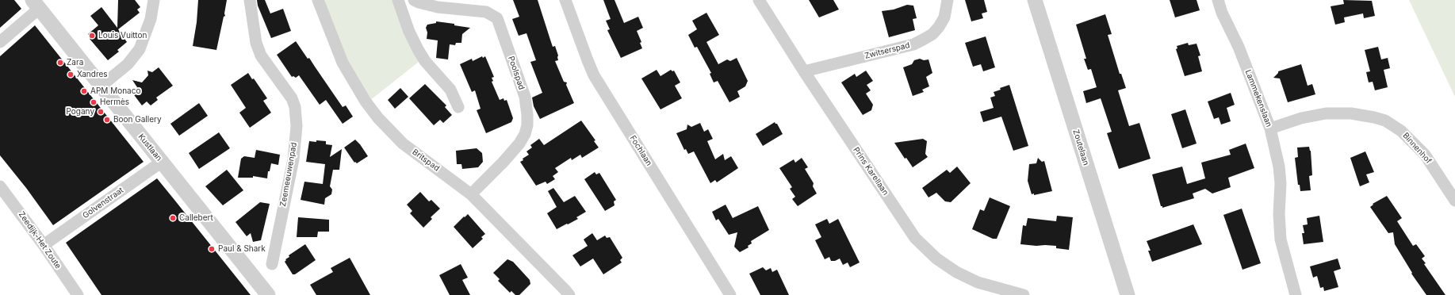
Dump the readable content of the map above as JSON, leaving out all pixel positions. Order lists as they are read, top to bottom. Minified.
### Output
{"streets":{"street":["Zwitserspad","Poolspad","Lammekenslaan","Kustlaan","Zoutelaan","Binnenhof","Fochlaan","Britspad","Prins Karellaan","Zeemeeuwenpad","Golvenstraat","Zeedijk-Het Zoute"]},"crossings":[["Zwitserspad","Prins Karellaan"],["Poolspad","Britspad"],["Lammekenslaan","Binnenhof"],["Kustlaan","Golvenstraat"],["Golvenstraat","Zeedijk-Het Zoute"]],"places":["Louis Vuitton","Zara","Xandres","APM Monaco","Hermès","Pogany","Boon Gallery","Callebert","Paul & Shark"]}
